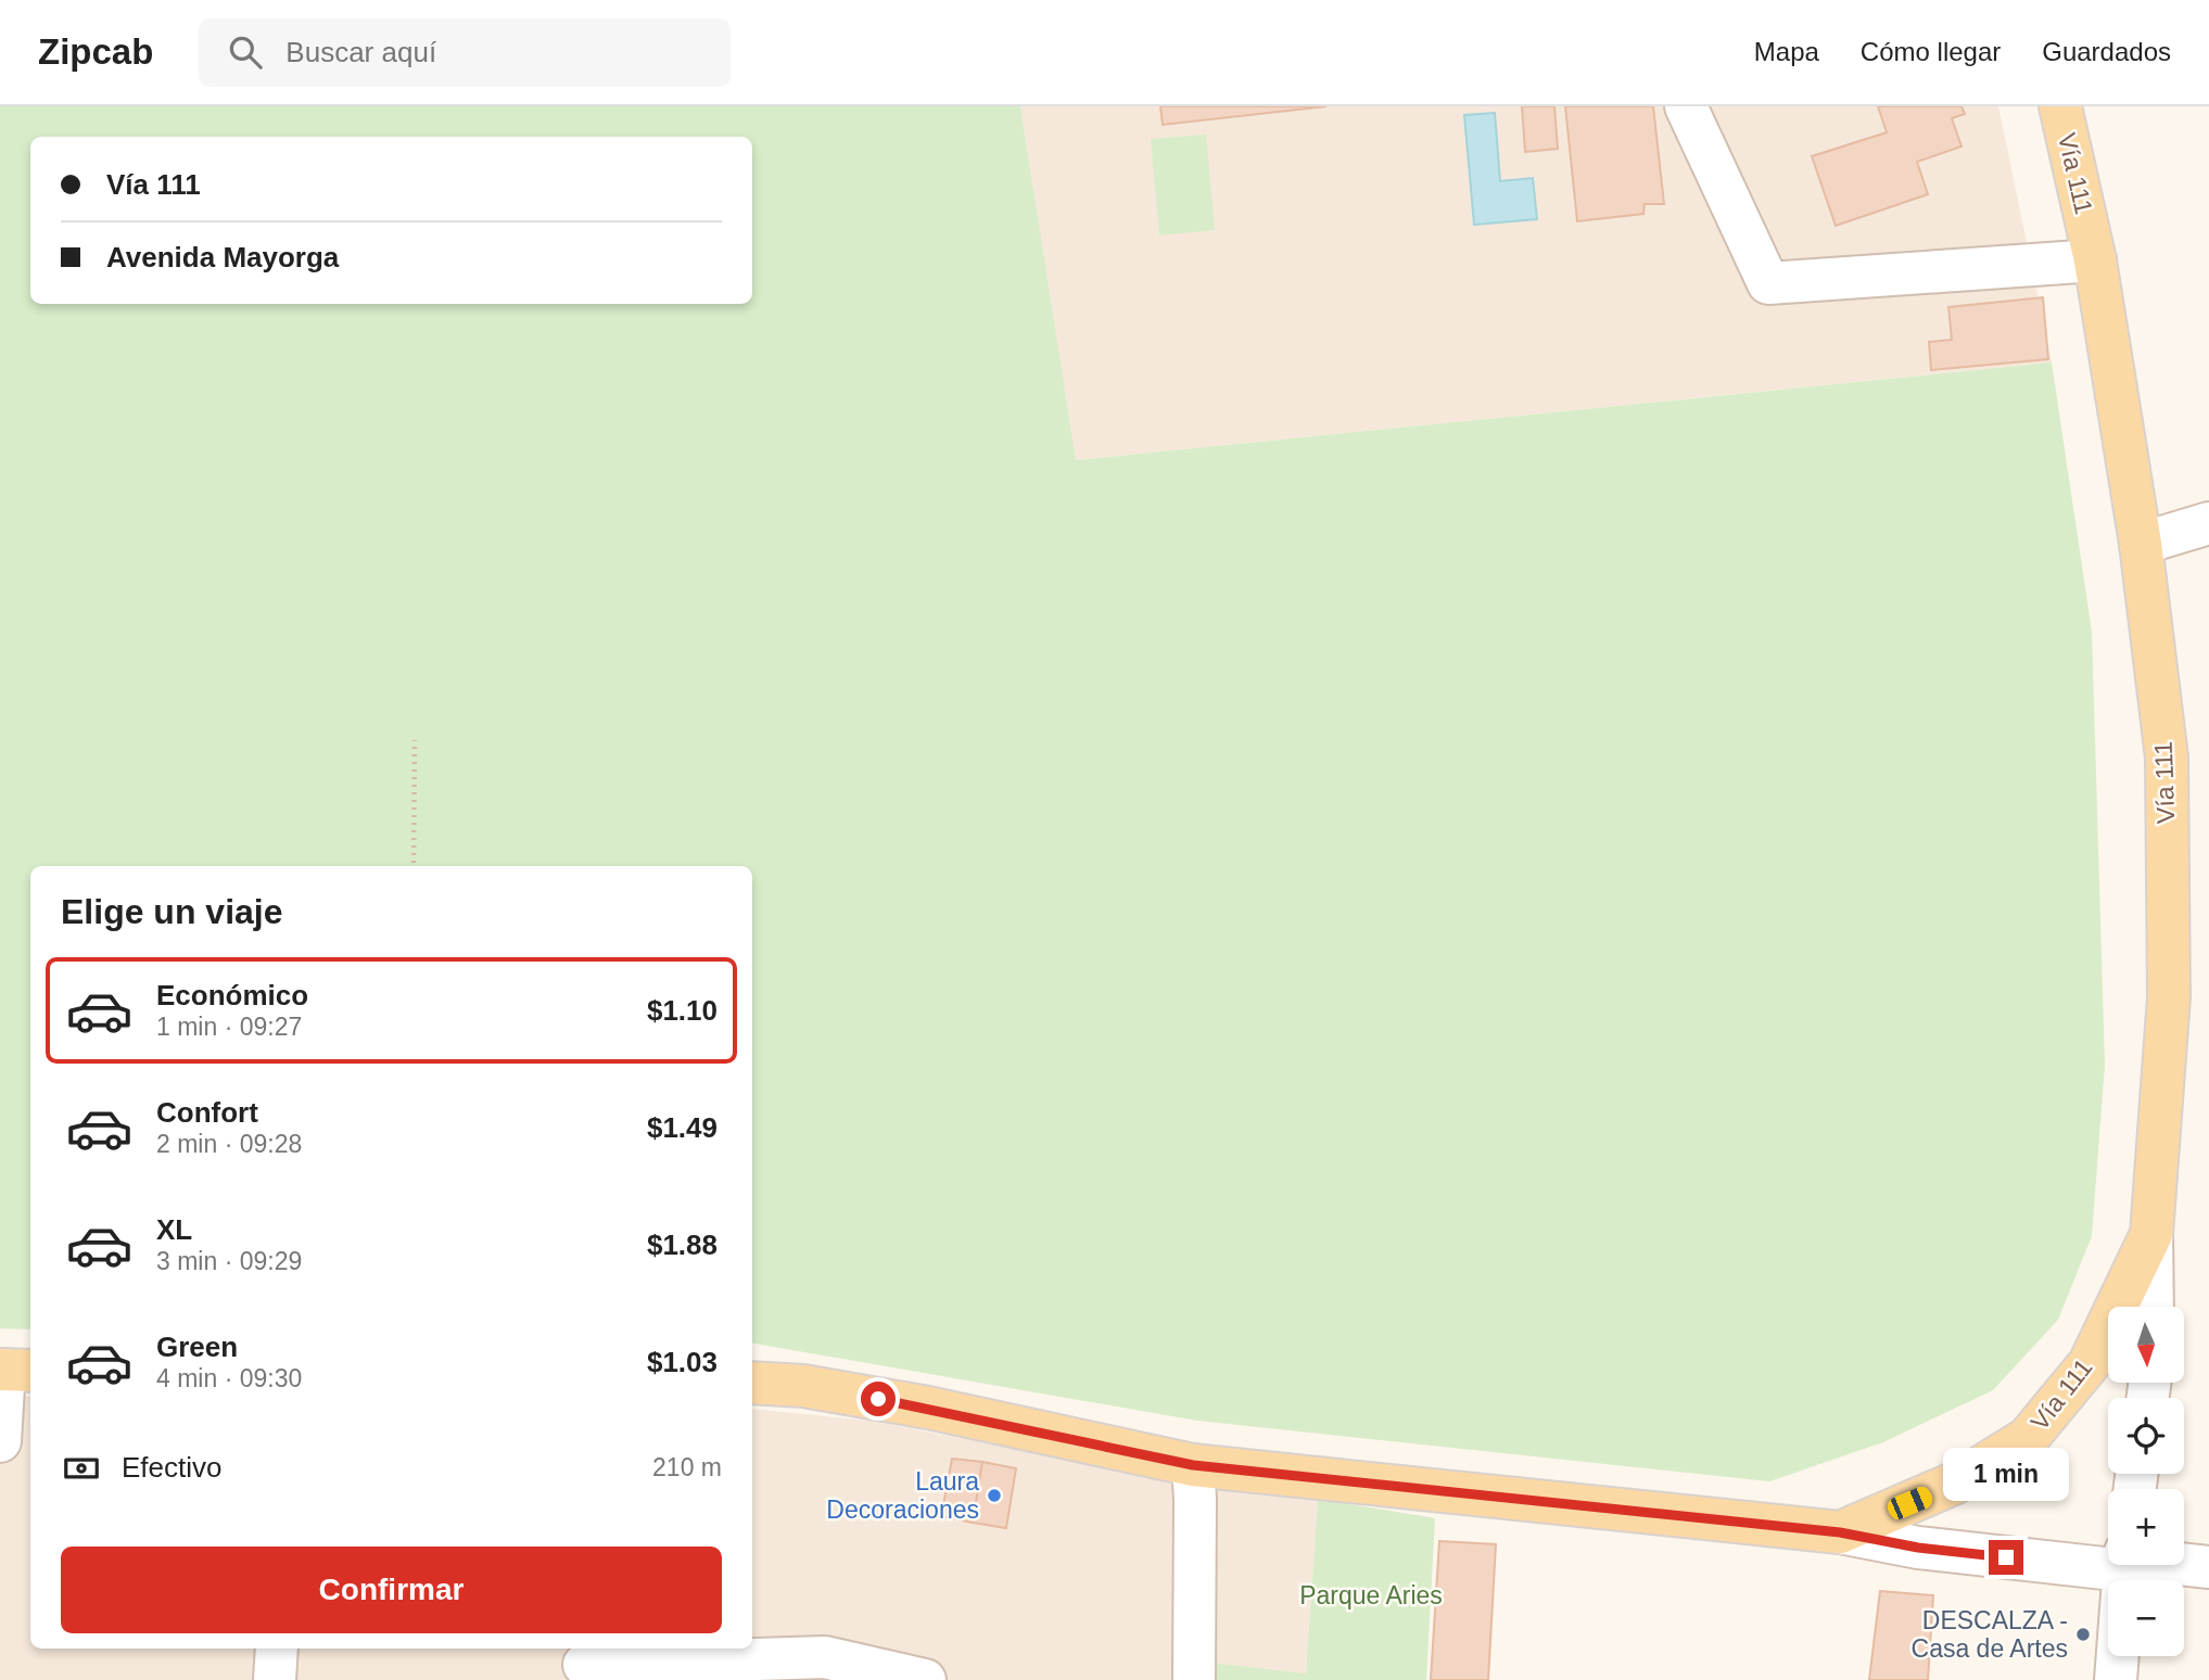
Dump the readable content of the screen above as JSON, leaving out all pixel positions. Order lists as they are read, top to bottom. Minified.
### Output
{"streets":{"main road":["Vía 111"]},"parks":["Parque Aries"],"places":["Laura Decoraciones","DESCALZA - Casa de Artes"],"north":"bottom","page":{"header":"Zipcab","search":"Buscar aquí","nav":["Mapa","Cómo llegar","Guardados"],"banner":["Vía 111","Avenida Mayorga"],"heading":"Elige un viaje","list":[{"name":"Económico","note":"1 min · 09:27","value":"$1.10"},{"name":"Confort","note":"2 min · 09:28","value":"$1.49"},{"name":"XL","note":"3 min · 09:29","value":"$1.88"},{"name":"Green","note":"4 min · 09:30","value":"$1.03"}],"map_buttons":["+","−"],"pay":["Efectivo","210 m"],"bubble":"1 min","buttons":"Confirmar"}}
